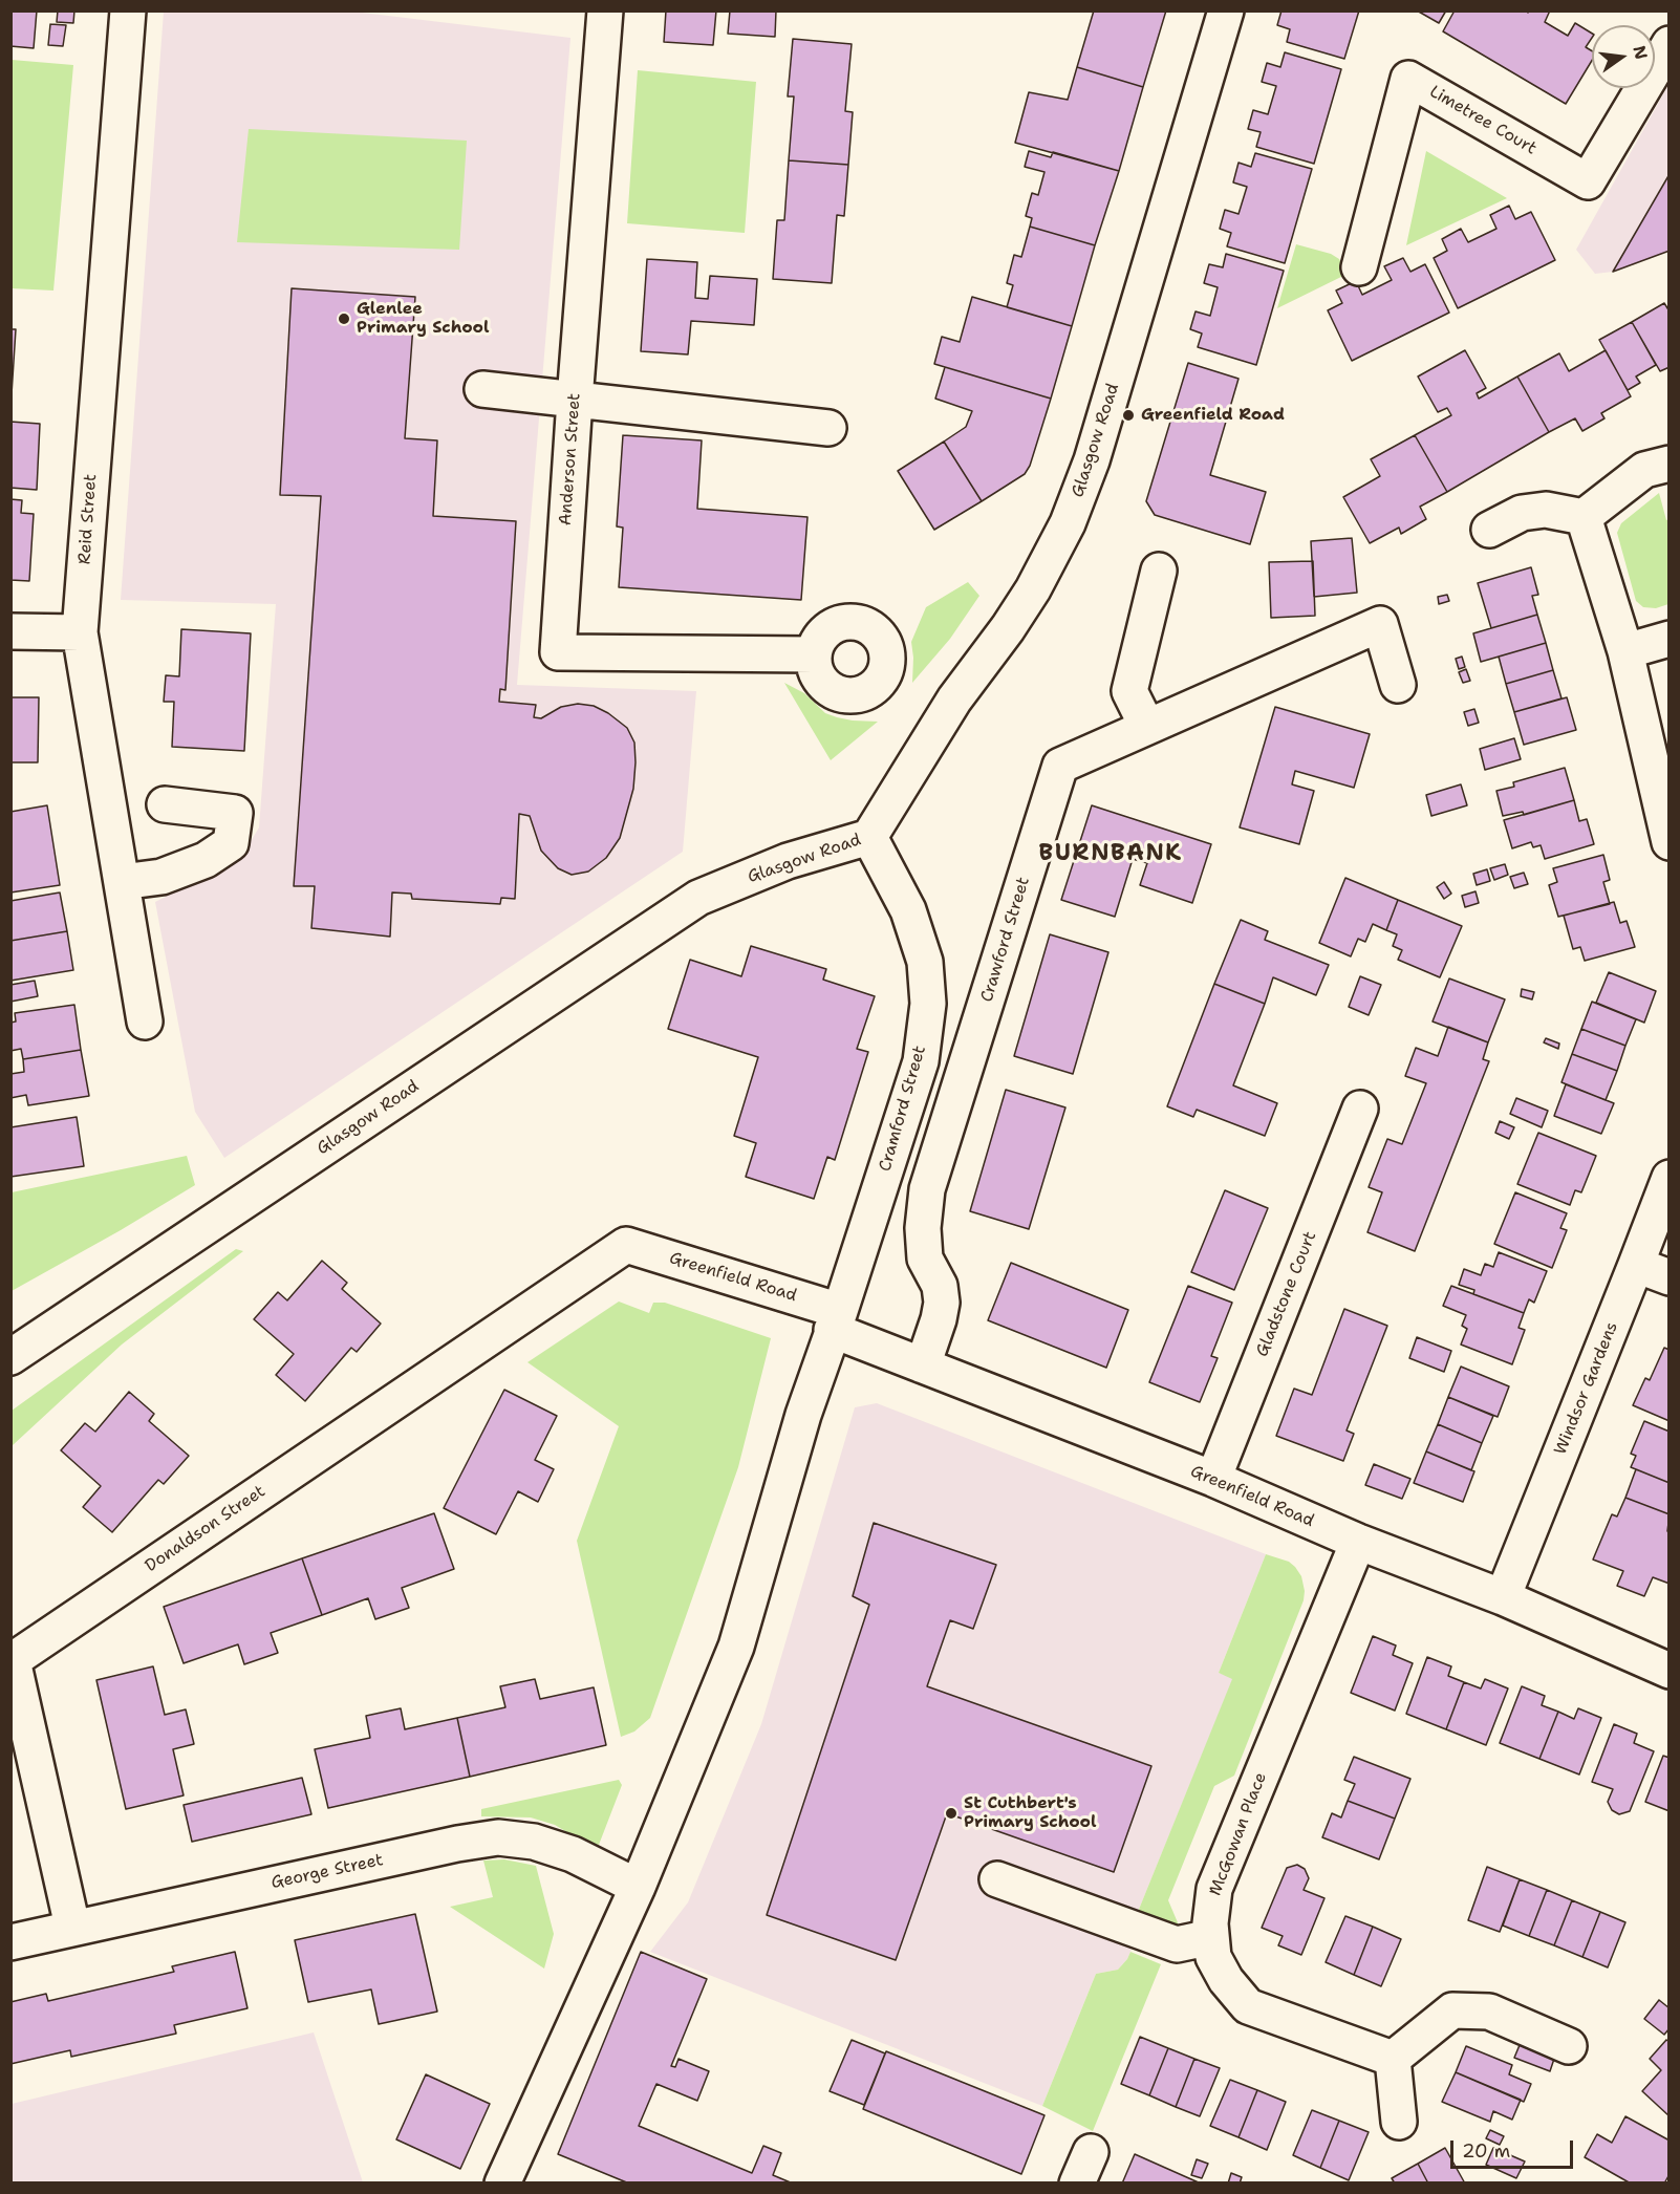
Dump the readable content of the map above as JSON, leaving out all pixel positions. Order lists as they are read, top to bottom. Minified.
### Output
{"streets":{"street":["Limetree Court","Glasgow Road","Anderson Street","Reid Street","Crawford Street","Cramford Street","Greenfield Road","Gladstone Court","Windsor Gardens","Donaldson Street","McGowan Place","George Street"]},"crossings":[["Glasgow Road","Cramford Street"],["Crawford Street","Greenfield Road"],["Cramford Street","Greenfield Road"],["Cramford Street","George Street"],["Greenfield Road","Gladstone Court"],["Greenfield Road","Windsor Gardens"],["Greenfield Road","Donaldson Street"],["Greenfield Road","McGowan Place"],["Donaldson Street","George Street"]],"districts":["BURNBANK"],"places":["Glenlee Primary School","Greenfield Road","St Cuthbert's Primary School"],"scale_bar":"20 m","north":"right"}
